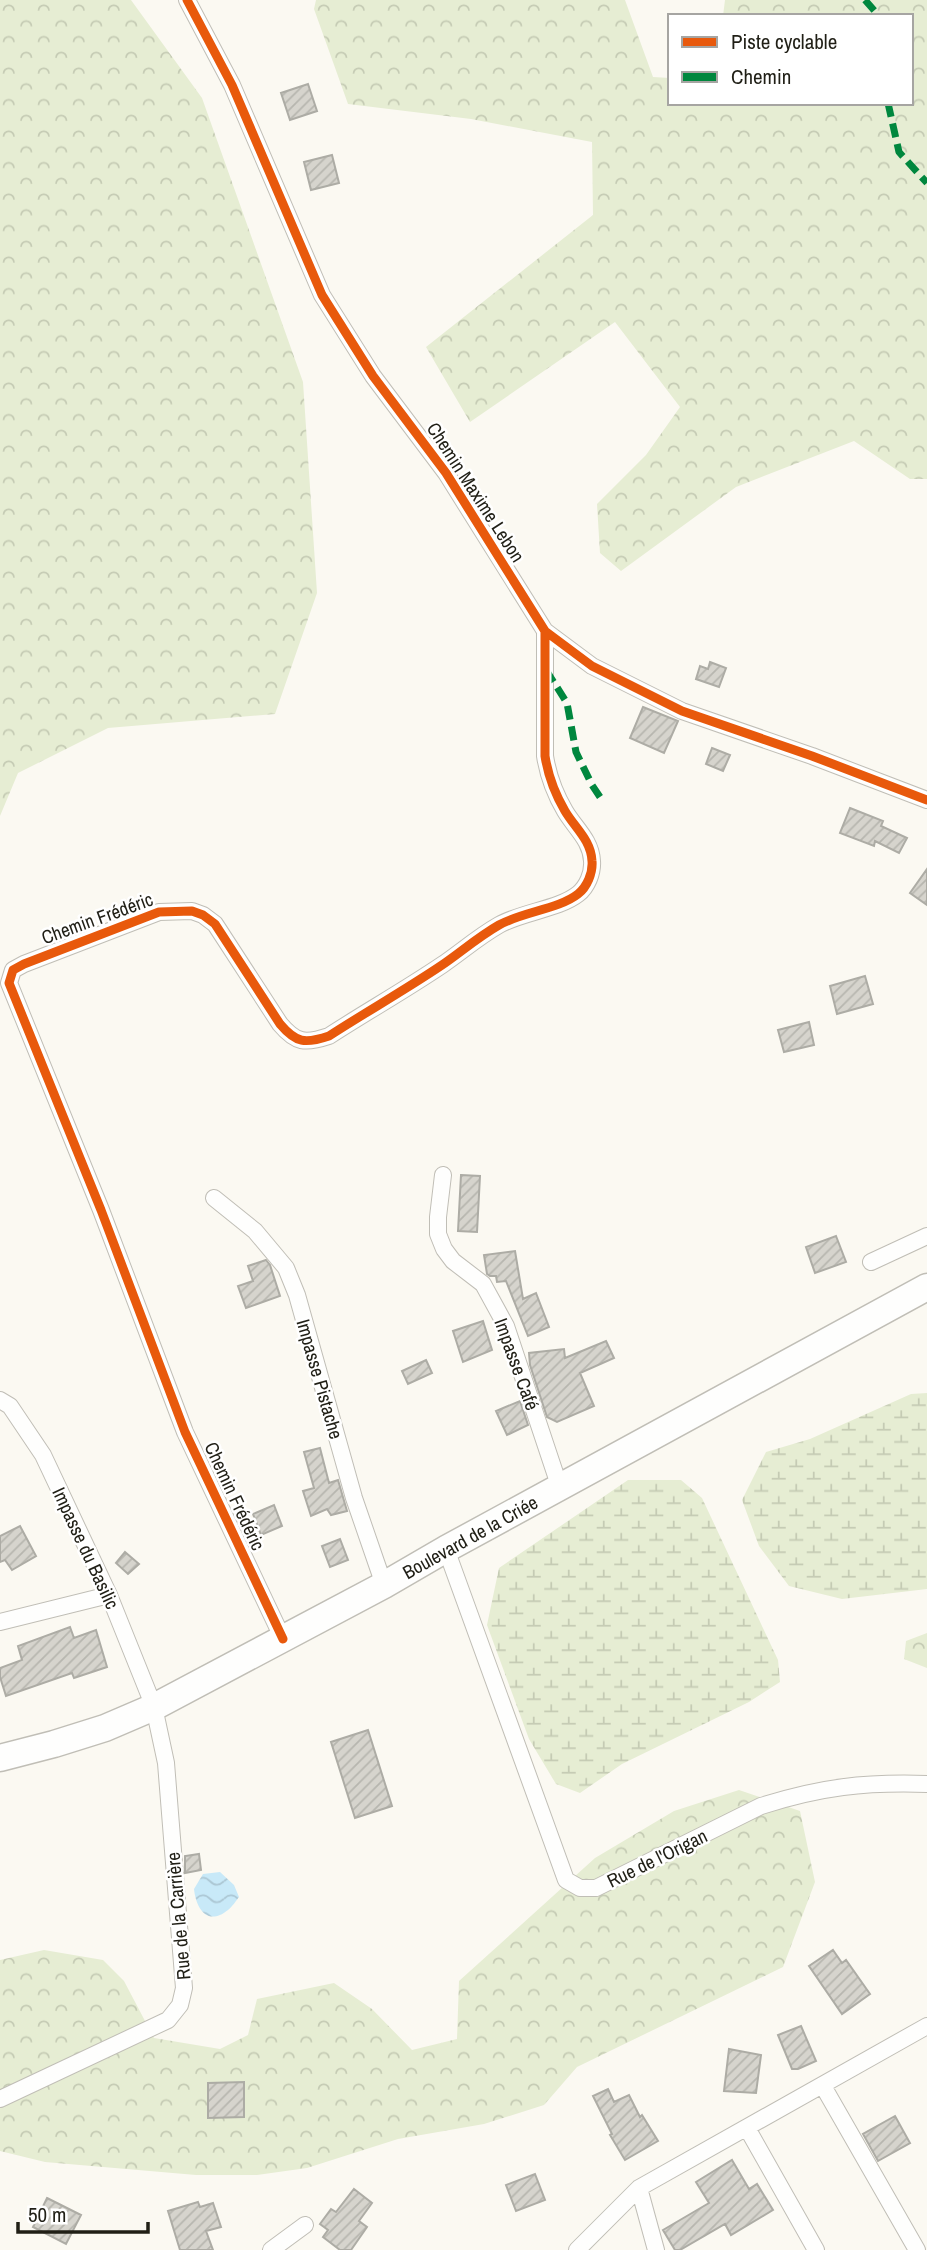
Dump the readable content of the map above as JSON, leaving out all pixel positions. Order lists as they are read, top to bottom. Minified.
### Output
{"streets":{"main road":["Boulevard de la Criée"],"street":["Chemin Maxime Lebon","Chemin Frédéric","Impasse Café","Impasse Pistache","Impasse du Basilic","Rue de l'Origan","Rue de la Carrière"]},"crossings":[["Chemin Maxime Lebon","Chemin Frédéric"],["Chemin Frédéric","Boulevard de la Criée"],["Impasse Café","Boulevard de la Criée"],["Impasse Pistache","Boulevard de la Criée"],["Boulevard de la Criée","Impasse du Basilic"],["Boulevard de la Criée","Rue de l'Origan"],["Boulevard de la Criée","Rue de la Carrière"],["Impasse du Basilic","Rue de la Carrière"]],"legend":["Piste cyclable","Chemin"],"scale_bar":"50 m"}
